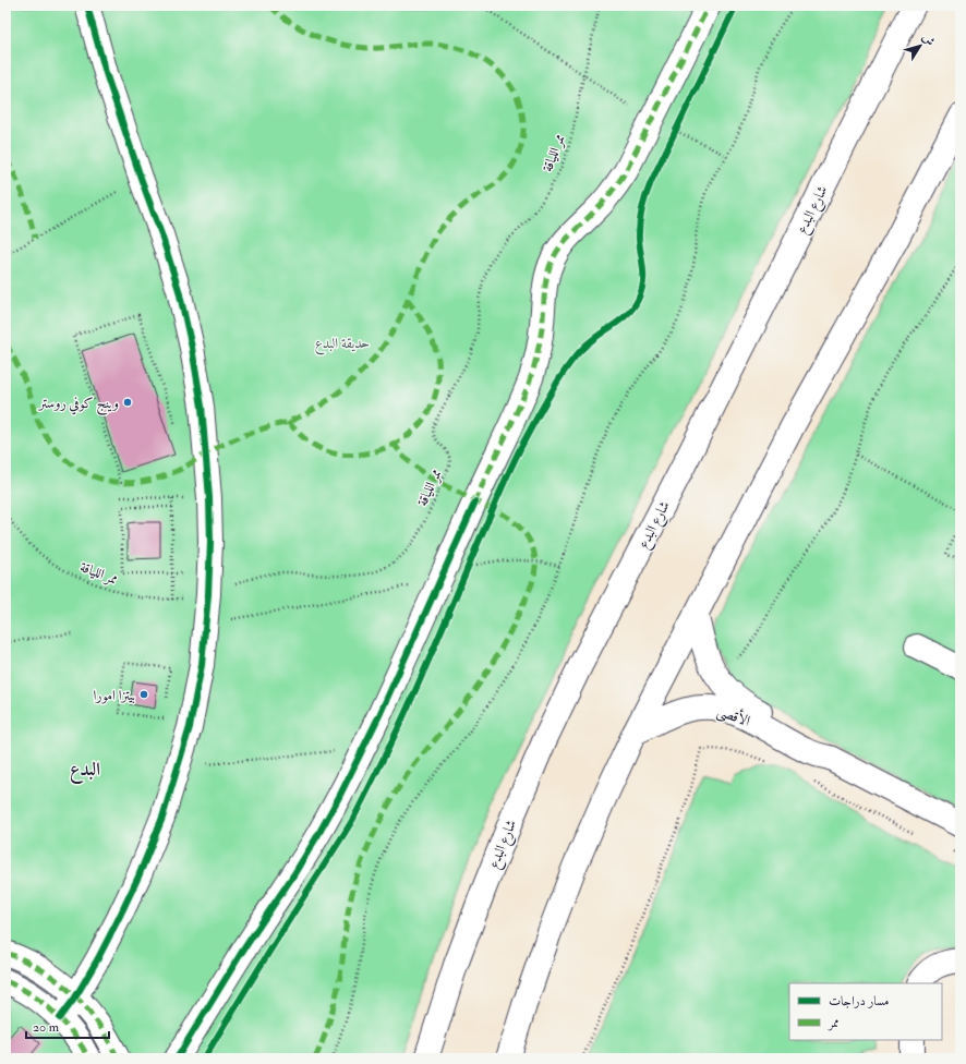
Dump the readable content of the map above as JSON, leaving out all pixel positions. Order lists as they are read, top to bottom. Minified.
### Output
{"streets":{"street":["شارع البدع","الأقصى"],"path":["ممر اللياقة"]},"districts":["البدع"],"parks":["حديقة البدع"],"places":["وينج كوفي روستر","بيتزا امورا"],"legend":["مسار دراجات","ممر"],"scale_bar":"20 m","north":"top right"}
